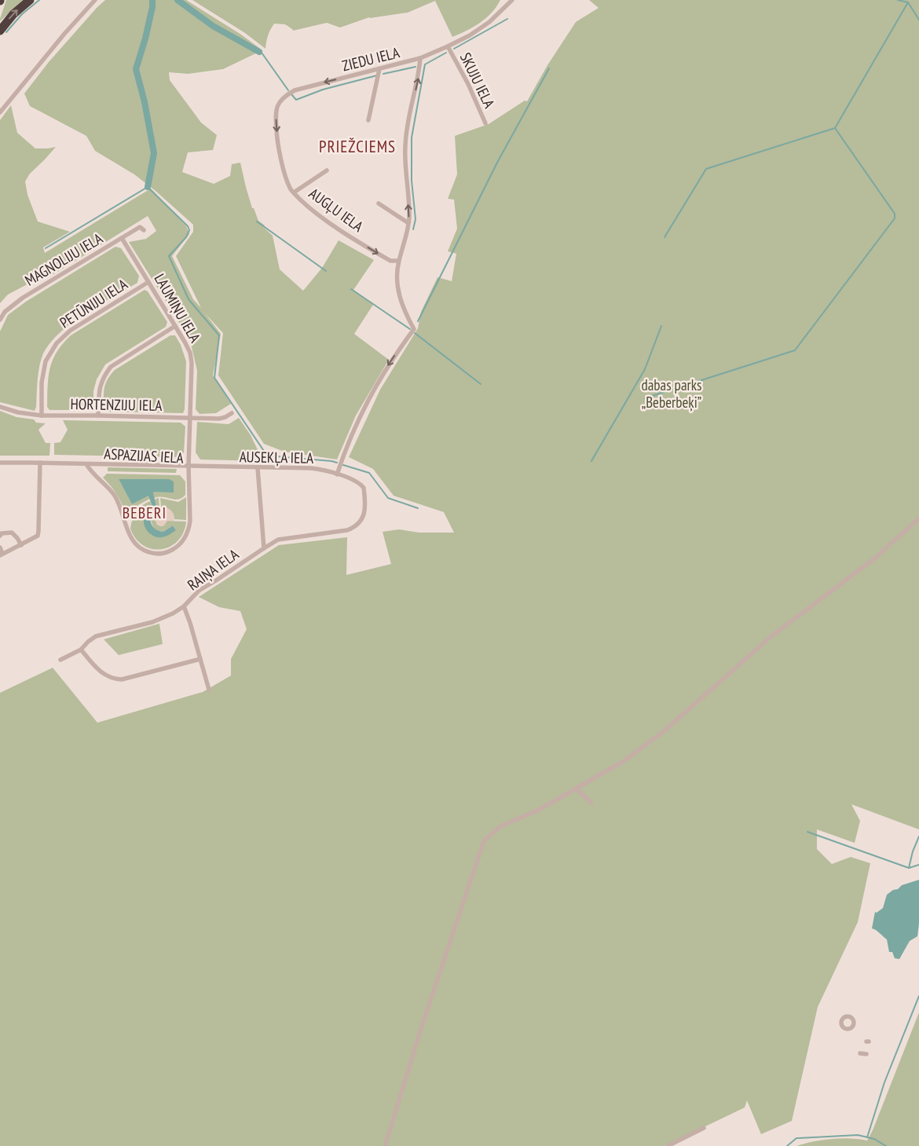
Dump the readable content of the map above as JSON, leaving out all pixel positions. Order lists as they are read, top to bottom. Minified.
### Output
{"streets":{"street":["ZIEDU IELA","SKUJU IELA","AUGĻU IELA","MAGNOLIJU IELA","PETŪNIJU IELA","LAUMIŅU IELA","HORTENZIJU IELA","ASPAZIJAS IELA","AUSEKĻA IELA","RAIŅA IELA"]},"crossings":[["ZIEDU IELA","SKUJU IELA"],["ZIEDU IELA","AUGĻU IELA"],["MAGNOLIJU IELA","LAUMIŅU IELA"],["PETŪNIJU IELA","LAUMIŅU IELA"],["PETŪNIJU IELA","HORTENZIJU IELA"],["LAUMIŅU IELA","HORTENZIJU IELA"],["LAUMIŅU IELA","ASPAZIJAS IELA"],["LAUMIŅU IELA","AUSEKĻA IELA"],["ASPAZIJAS IELA","AUSEKĻA IELA"],["AUSEKĻA IELA","RAIŅA IELA"]],"one_way":["ZIEDU IELA","AUGĻU IELA"],"districts":["PRIEŽCIEMS","BEBERI"],"parks":["dabas parks „Beberbeķi”"]}
